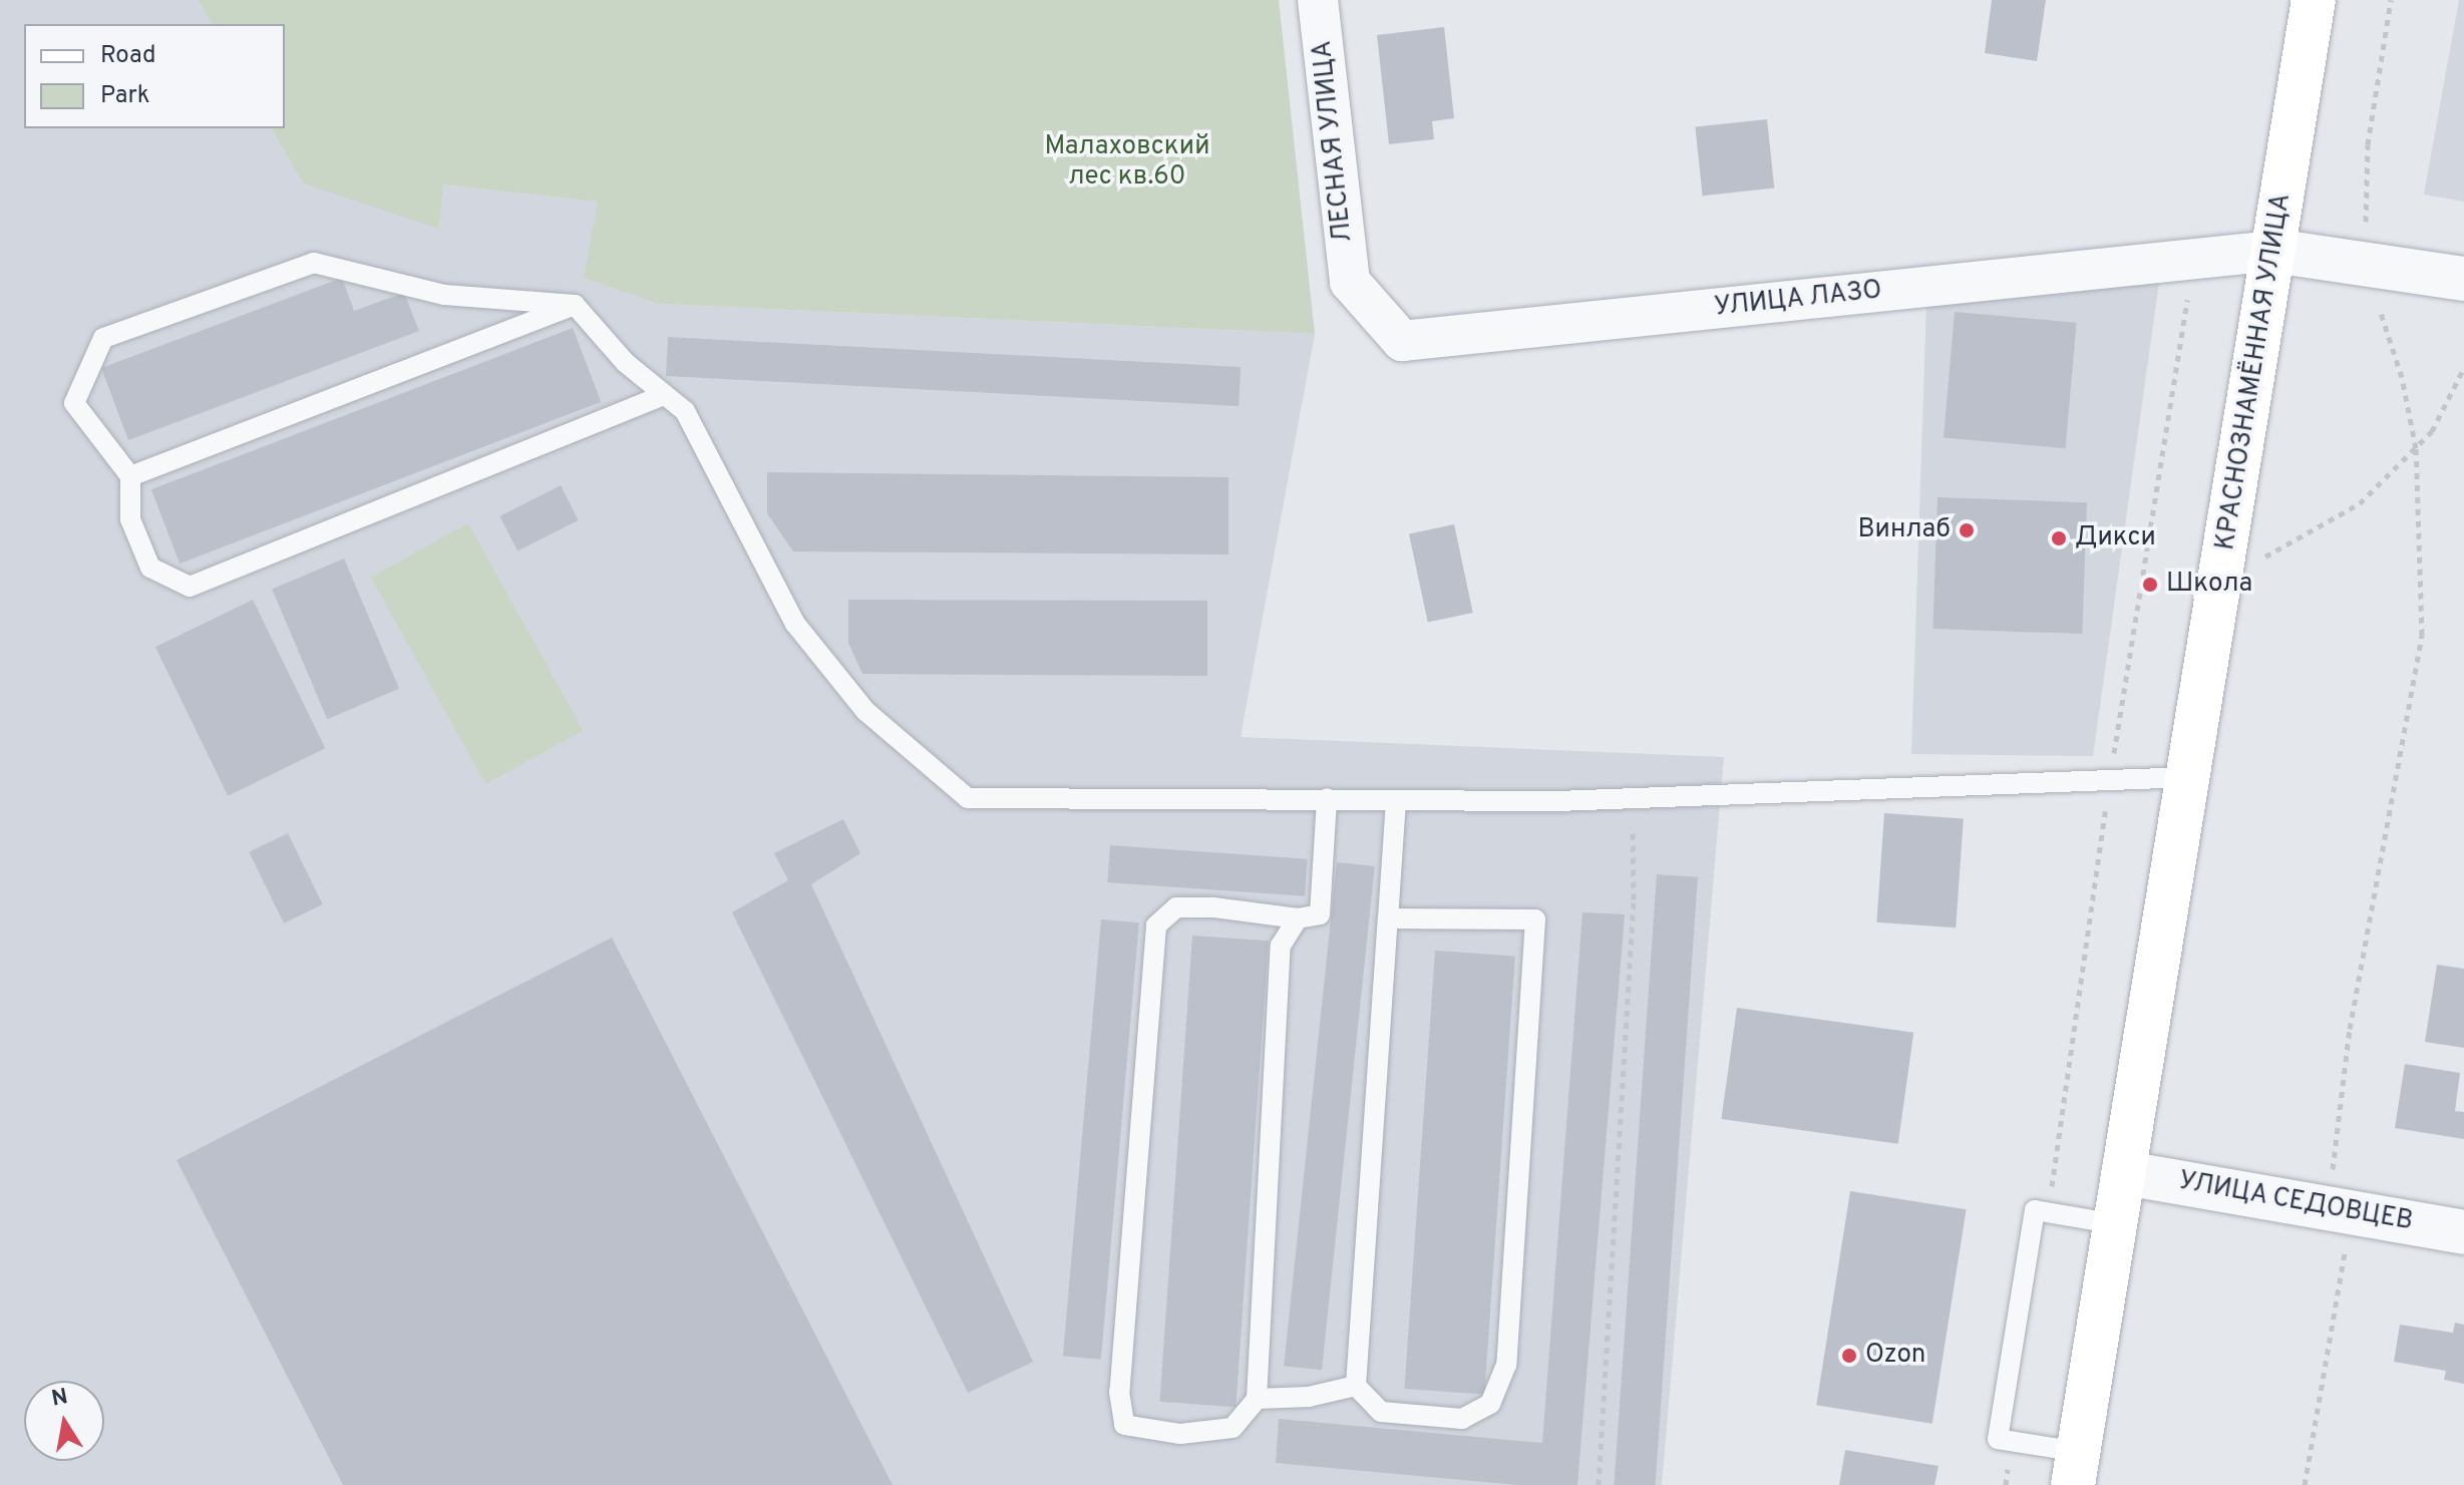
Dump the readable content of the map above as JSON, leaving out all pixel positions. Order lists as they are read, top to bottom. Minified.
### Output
{"streets":{"main road":["КРАСНОЗНАМЁННАЯ УЛИЦА"],"street":["ЛЕСНАЯ УЛИЦА","УЛИЦА ЛАЗО","УЛИЦА СЕДОВЦЕВ"]},"crossings":[["ЛЕСНАЯ УЛИЦА","УЛИЦА ЛАЗО"],["УЛИЦА ЛАЗО","КРАСНОЗНАМЁННАЯ УЛИЦА"],["КРАСНОЗНАМЁННАЯ УЛИЦА","УЛИЦА СЕДОВЦЕВ"]],"parks":["Малаховский лес кв.60"],"places":["Винлаб","Дикси","Школа","Ozon"],"legend":["Road","Park"],"north":"top"}
